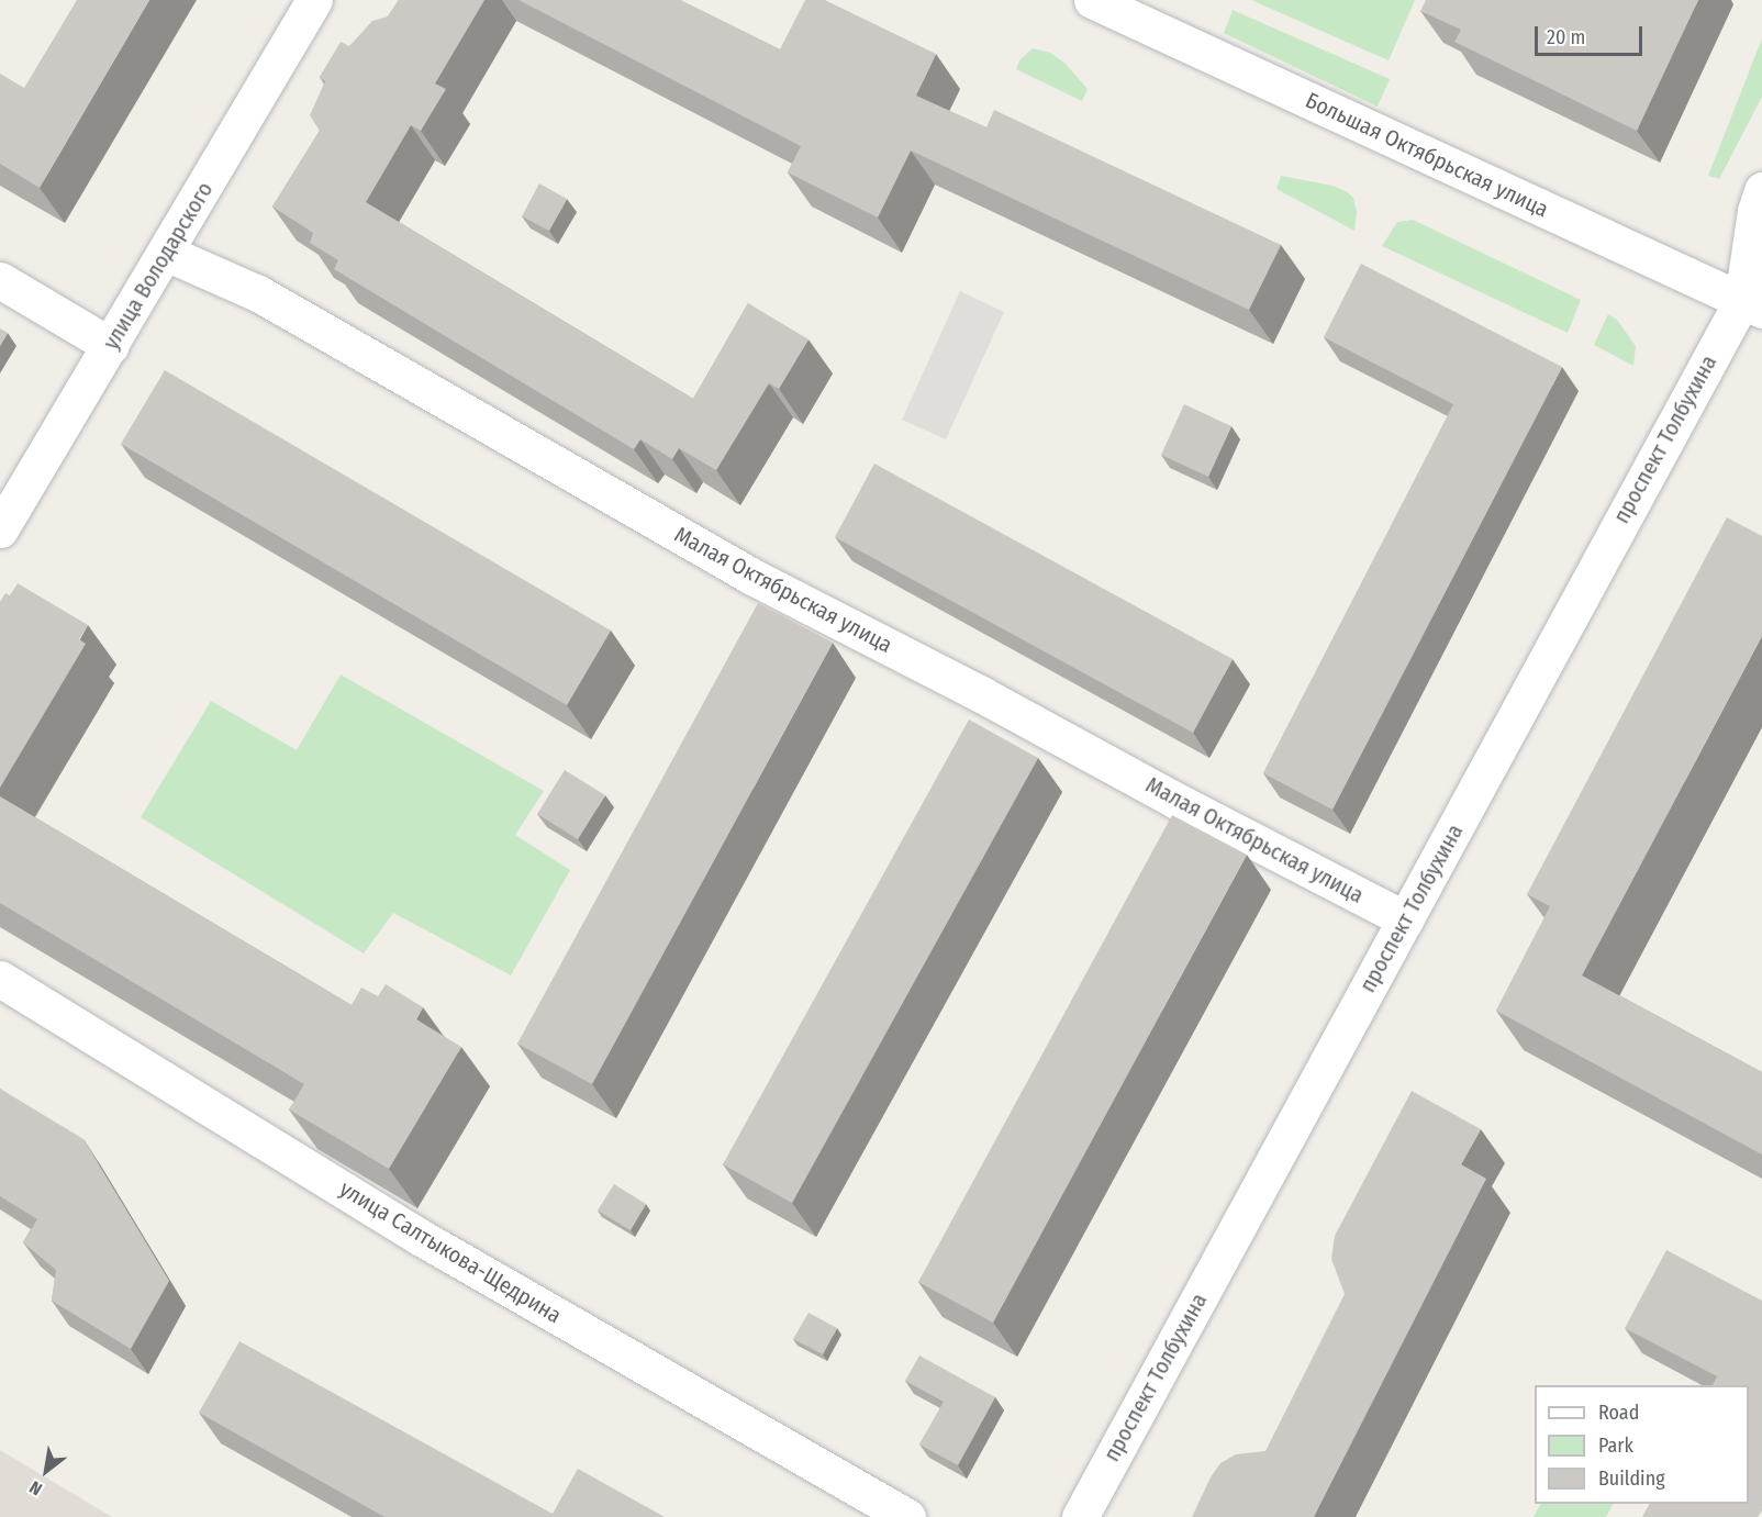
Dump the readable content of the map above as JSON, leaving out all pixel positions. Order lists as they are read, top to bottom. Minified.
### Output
{"streets":{"street":["Большая Октябрьская улица","улица Володарского","проспект Толбухина","Малая Октябрьская улица","улица Салтыкова-Щедрина"]},"crossings":[["Большая Октябрьская улица","проспект Толбухина"],["улица Володарского","Малая Октябрьская улица"],["проспект Толбухина","Малая Октябрьская улица"]],"legend":["Road","Park","Building"],"scale_bar":"20 m","north":"bottom left"}
